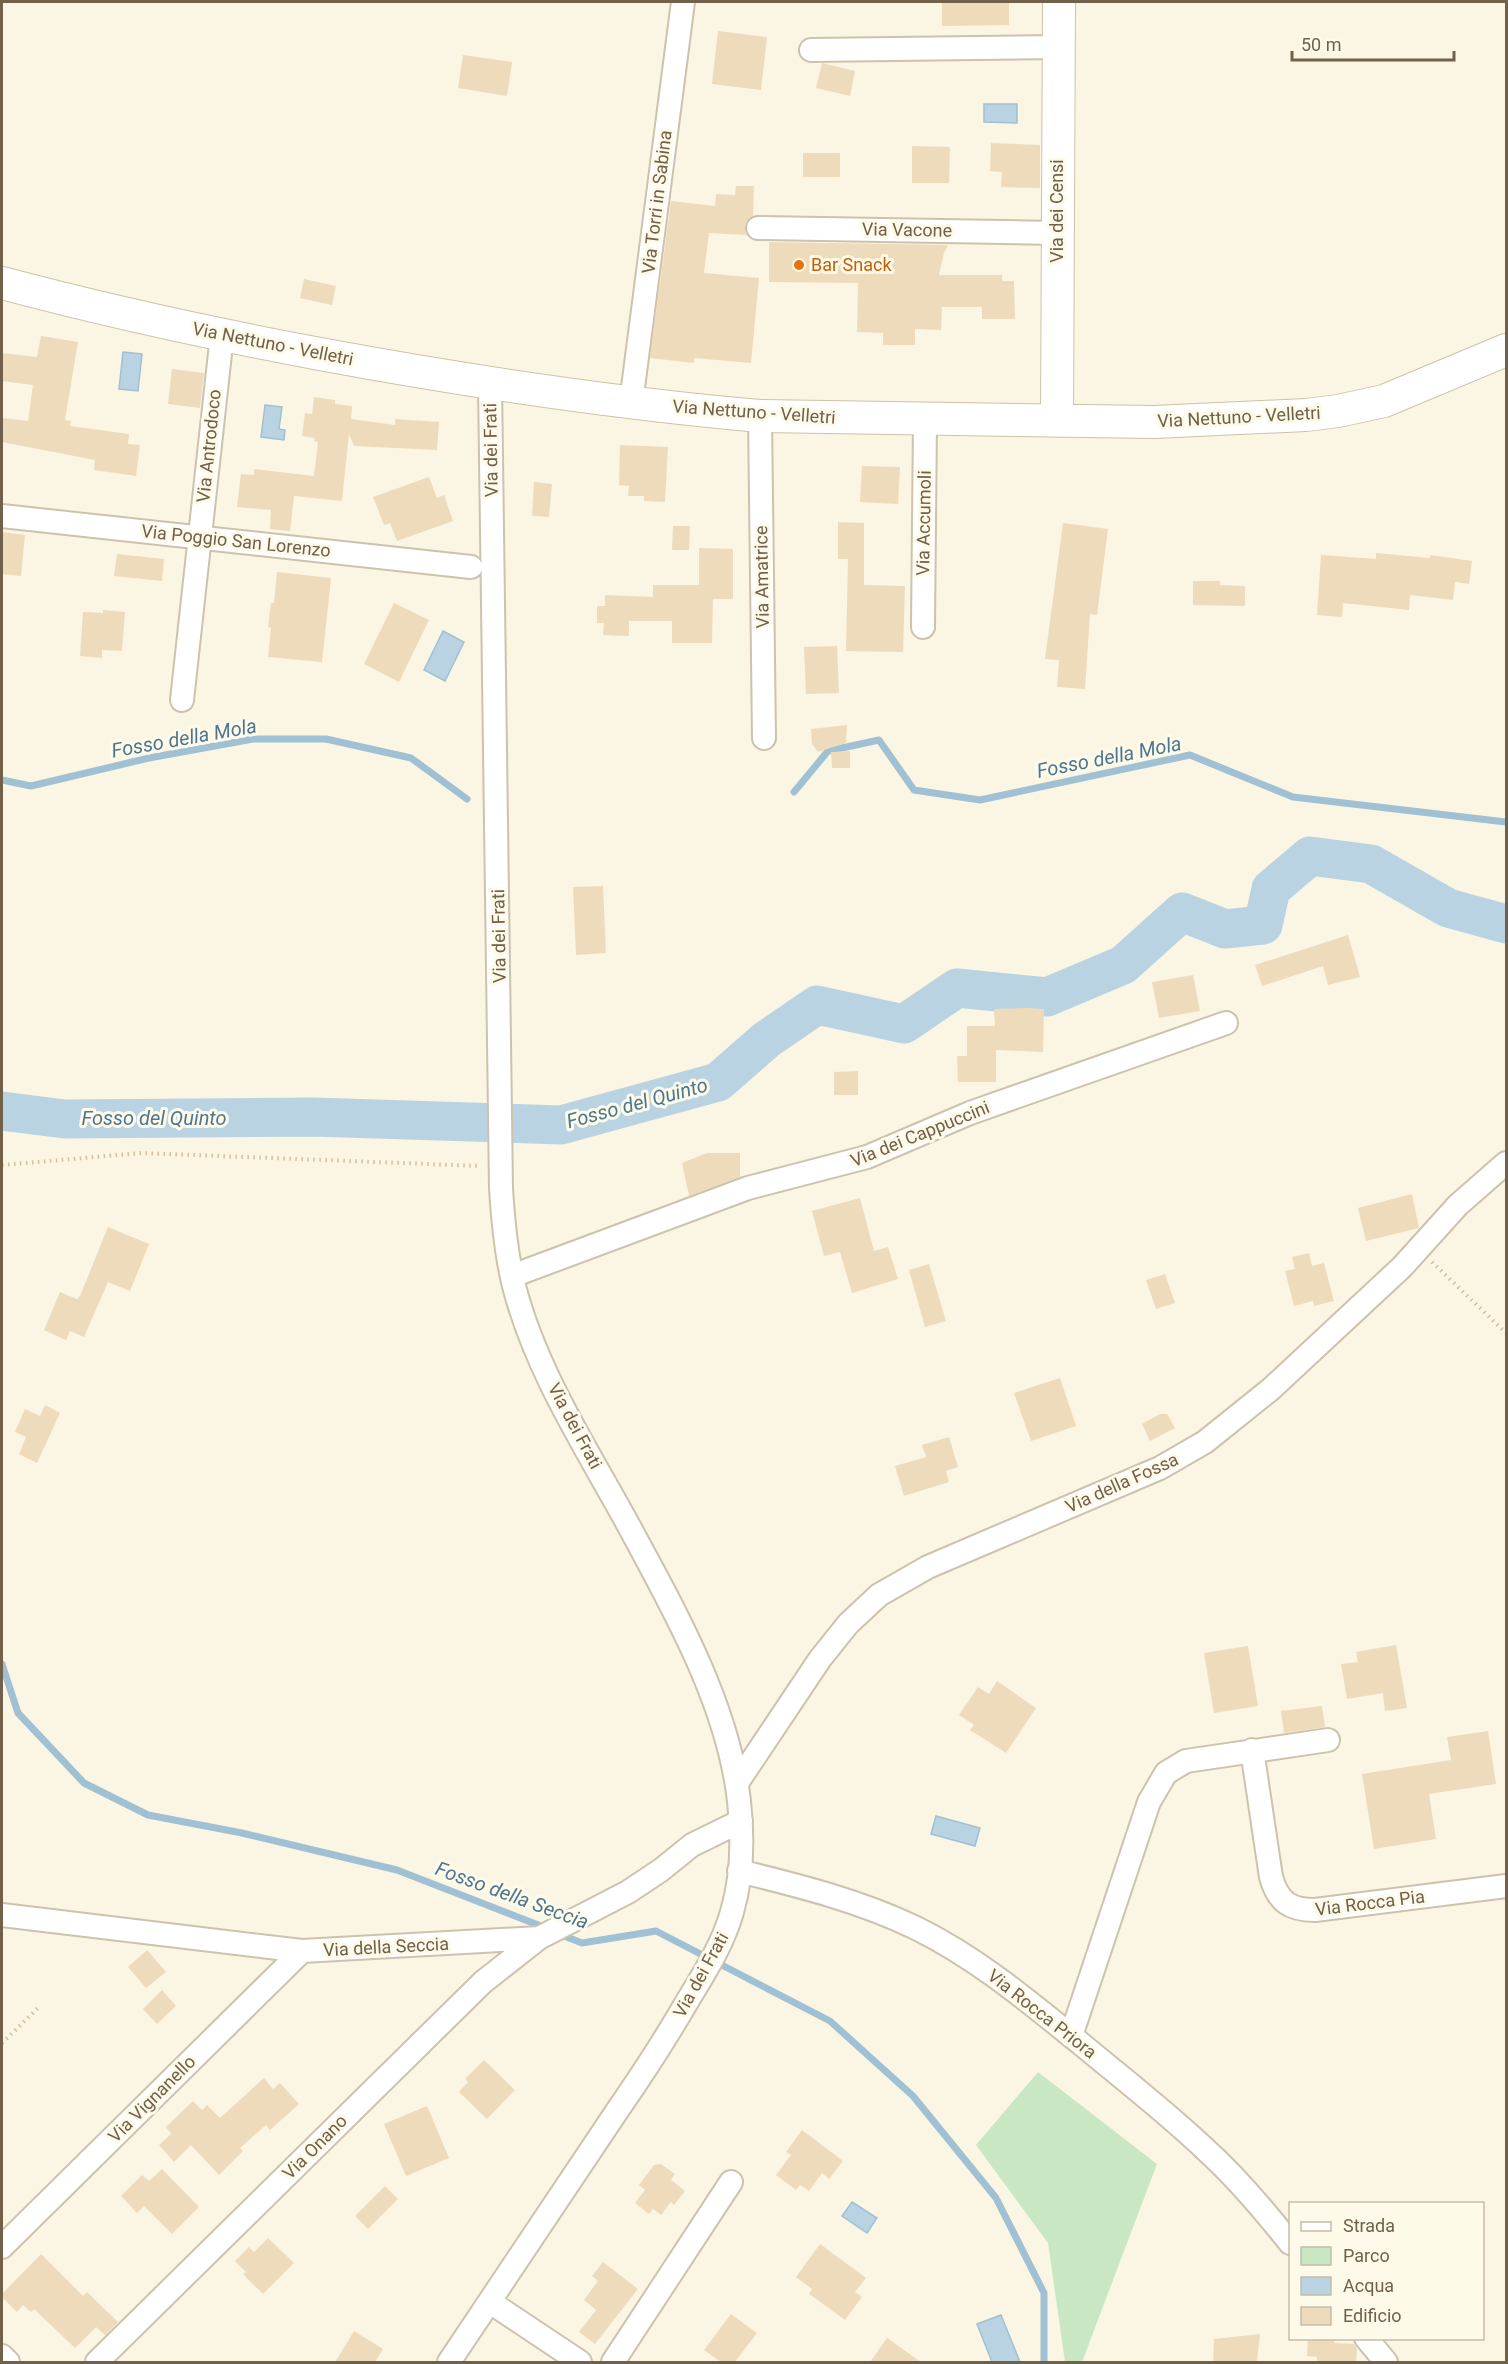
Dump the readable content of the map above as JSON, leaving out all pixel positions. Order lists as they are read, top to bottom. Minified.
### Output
{"streets":{"main road":["Via dei Censi","Via Nettuno - Velletri"],"street":["Via Torri in Sabina","Via Vacone","Via Antrodoco","Via dei Frati","Via Accumoli","Via Poggio San Lorenzo","Via Amatrice","Via dei Cappuccini","Via della Fossa","Via Rocca Pia","Via della Seccia","Via Rocca Priora","Via Vignanello","Via Onano"]},"crossings":[["Via Torri in Sabina","Via Nettuno - Velletri"],["Via dei Censi","Via Vacone"],["Via dei Censi","Via Nettuno - Velletri"],["Via Nettuno - Velletri","Via Antrodoco"],["Via Nettuno - Velletri","Via dei Frati"],["Via Nettuno - Velletri","Via Accumoli"],["Via Nettuno - Velletri","Via Amatrice"],["Via Antrodoco","Via Poggio San Lorenzo"],["Via dei Frati","Via dei Cappuccini"],["Via dei Frati","Via della Fossa"],["Via dei Frati","Via della Seccia"],["Via dei Frati","Via Rocca Priora"],["Via della Seccia","Via Vignanello"],["Via della Seccia","Via Onano"]],"water":["Fosso della Mola","Fosso del Quinto","Fosso della Seccia"],"places":["Bar Snack"],"legend":["Strada","Parco","Acqua","Edificio"],"scale_bar":"50 m"}
